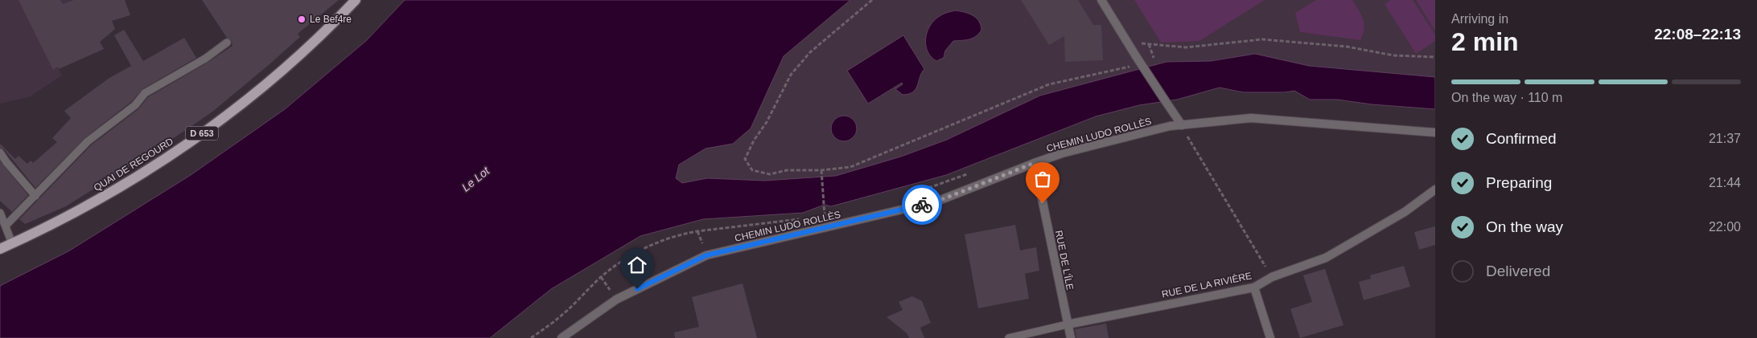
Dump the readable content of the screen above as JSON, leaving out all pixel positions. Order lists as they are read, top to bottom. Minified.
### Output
{"streets":{"main road":["D 653","QUAI DE REGOURD"],"street":["CHEMIN LUDO ROLLÈS","RUE DE L'ÎLE","RUE DE LA RIVIÈRE"]},"crossings":[["CHEMIN LUDO ROLLÈS","RUE DE L'ÎLE"],["RUE DE L'ÎLE","RUE DE LA RIVIÈRE"]],"water":["Le Lot"],"places":["Le Bef4re"],"page":{"heading":["2 min","Arriving in","22:08–22:13"],"bar":"On the way · 110 m","list":[["Confirmed","21:37"],["Preparing","21:44"],["On the way","22:00"],"Delivered"]}}
